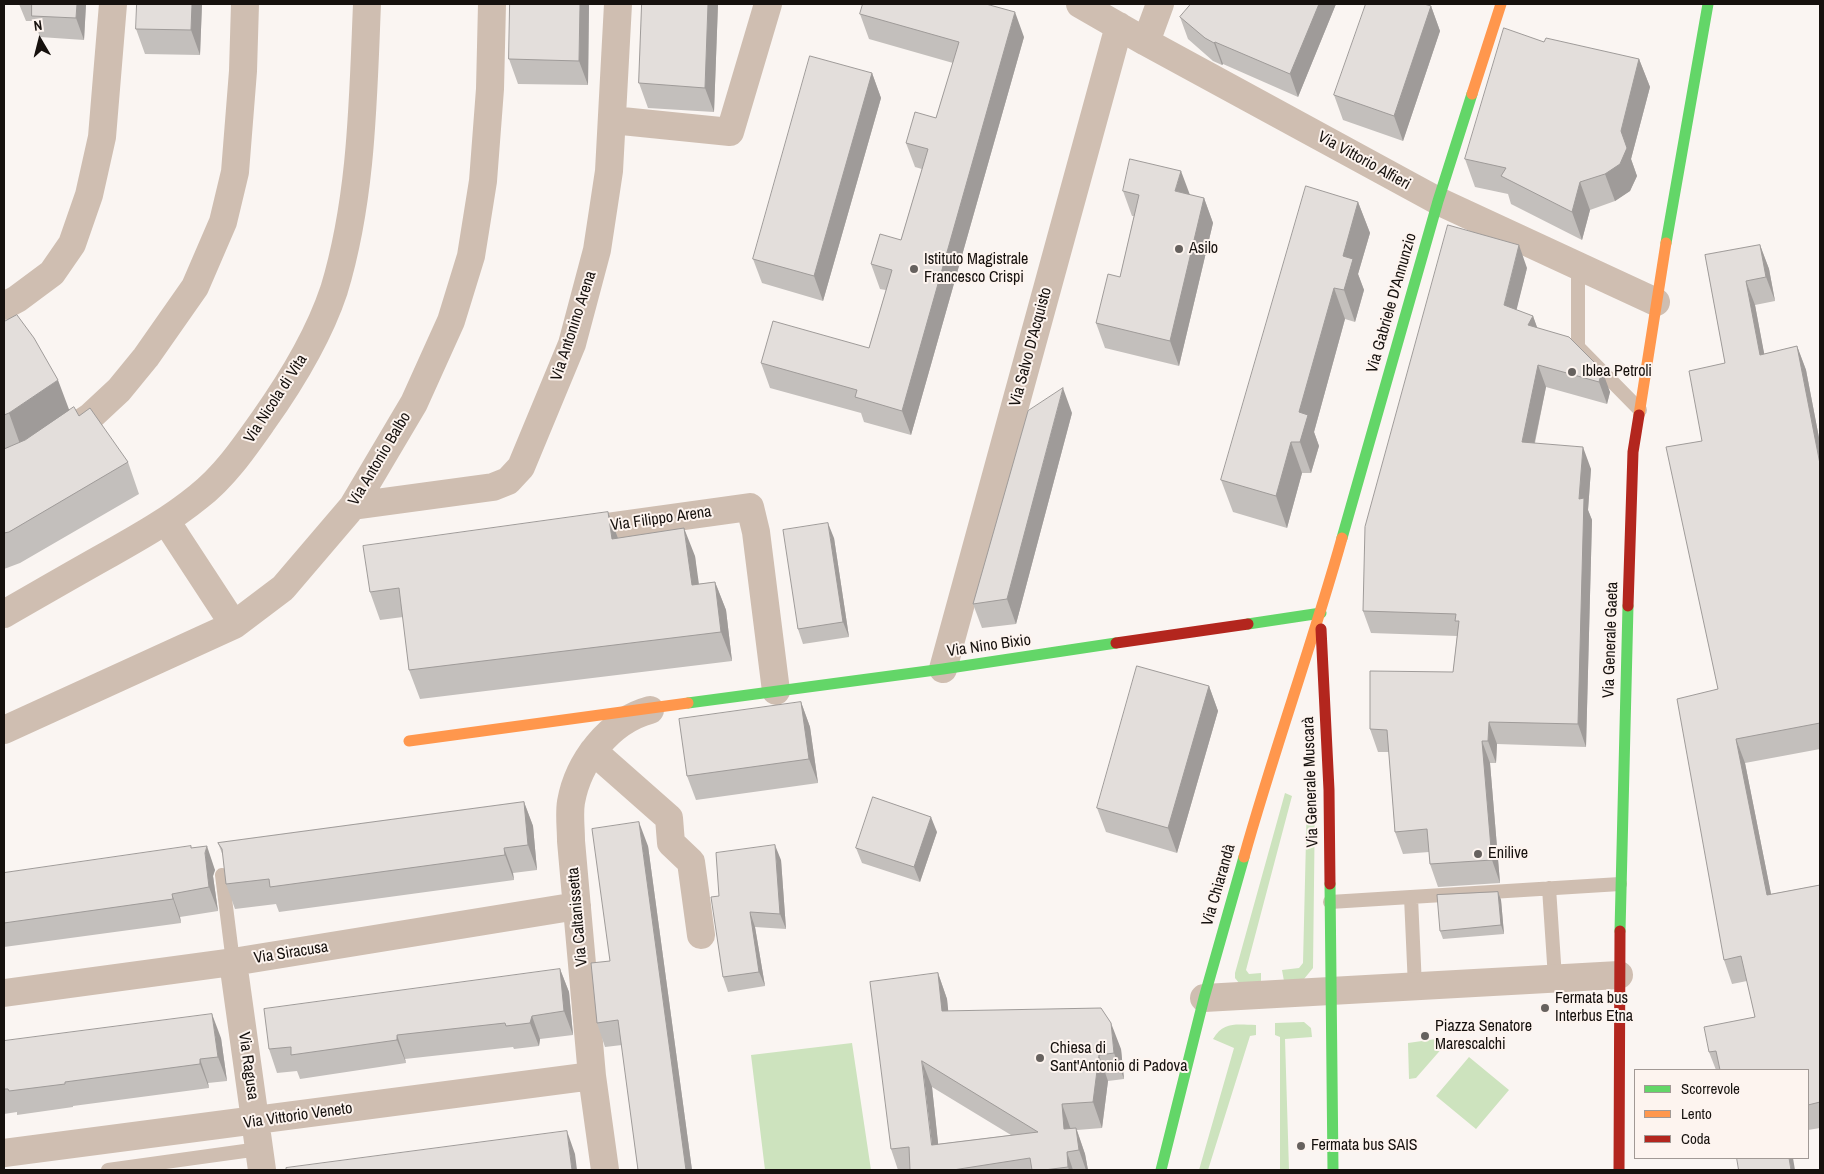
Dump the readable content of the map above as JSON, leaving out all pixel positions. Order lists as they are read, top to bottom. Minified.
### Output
{"streets":{"main road":["Via Gabriele D'Annunzio","Via Generale Gaeta","Via Nino Bixio","Via Generale Muscarà","Via Chiarandà"],"street":["Via Vittorio Alfieri","Via Antonino Arena","Via Salvo D'Acquisto","Via Nicola di Vita","Via Antonio Balbo","Via Filippo Arena","Via Caltanissetta","Via Siracusa","Via Ragusa","Via Vittorio Veneto"]},"crossings":[["Via Vittorio Alfieri","Via Gabriele D'Annunzio"],["Via Vittorio Alfieri","Via Salvo D'Acquisto"],["Via Vittorio Alfieri","Via Generale Gaeta"],["Via Gabriele D'Annunzio","Via Nino Bixio"],["Via Gabriele D'Annunzio","Via Generale Muscarà"],["Via Gabriele D'Annunzio","Via Chiarandà"],["Via Antonino Arena","Via Antonio Balbo"],["Via Salvo D'Acquisto","Via Nino Bixio"],["Via Filippo Arena","Via Nino Bixio"],["Via Nino Bixio","Via Generale Muscarà"],["Via Nino Bixio","Via Chiarandà"],["Via Nino Bixio","Via Caltanissetta"],["Via Generale Muscarà","Via Chiarandà"],["Via Caltanissetta","Via Siracusa"],["Via Caltanissetta","Via Vittorio Veneto"],["Via Siracusa","Via Ragusa"],["Via Ragusa","Via Vittorio Veneto"]],"places":["Asilo","Istituto Magistrale Francesco Crispi","Iblea Petroli","Enilive","Fermata bus Interbus Etna","Piazza Senatore Marescalchi","Chiesa di Sant'Antonio di Padova","Fermata bus SAIS"],"legend":["Scorrevole","Lento","Coda"],"north":"top"}
